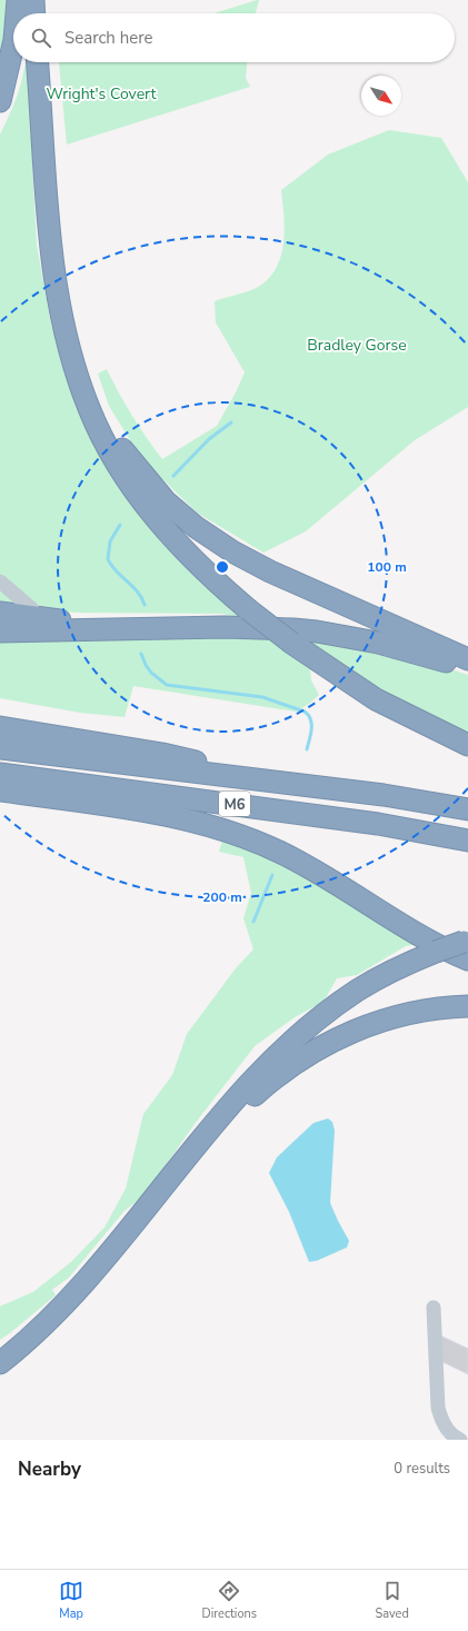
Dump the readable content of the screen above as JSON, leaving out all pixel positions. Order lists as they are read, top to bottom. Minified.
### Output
{"streets":{"highway":["M6"]},"parks":["Wright's Covert","Bradley Gorse"],"north":"bottom right","page":{"search":"Search here","heading":["Nearby","0 results"],"nav":["Map","Directions","Saved"]},"rings":["100 m","200 m"]}
